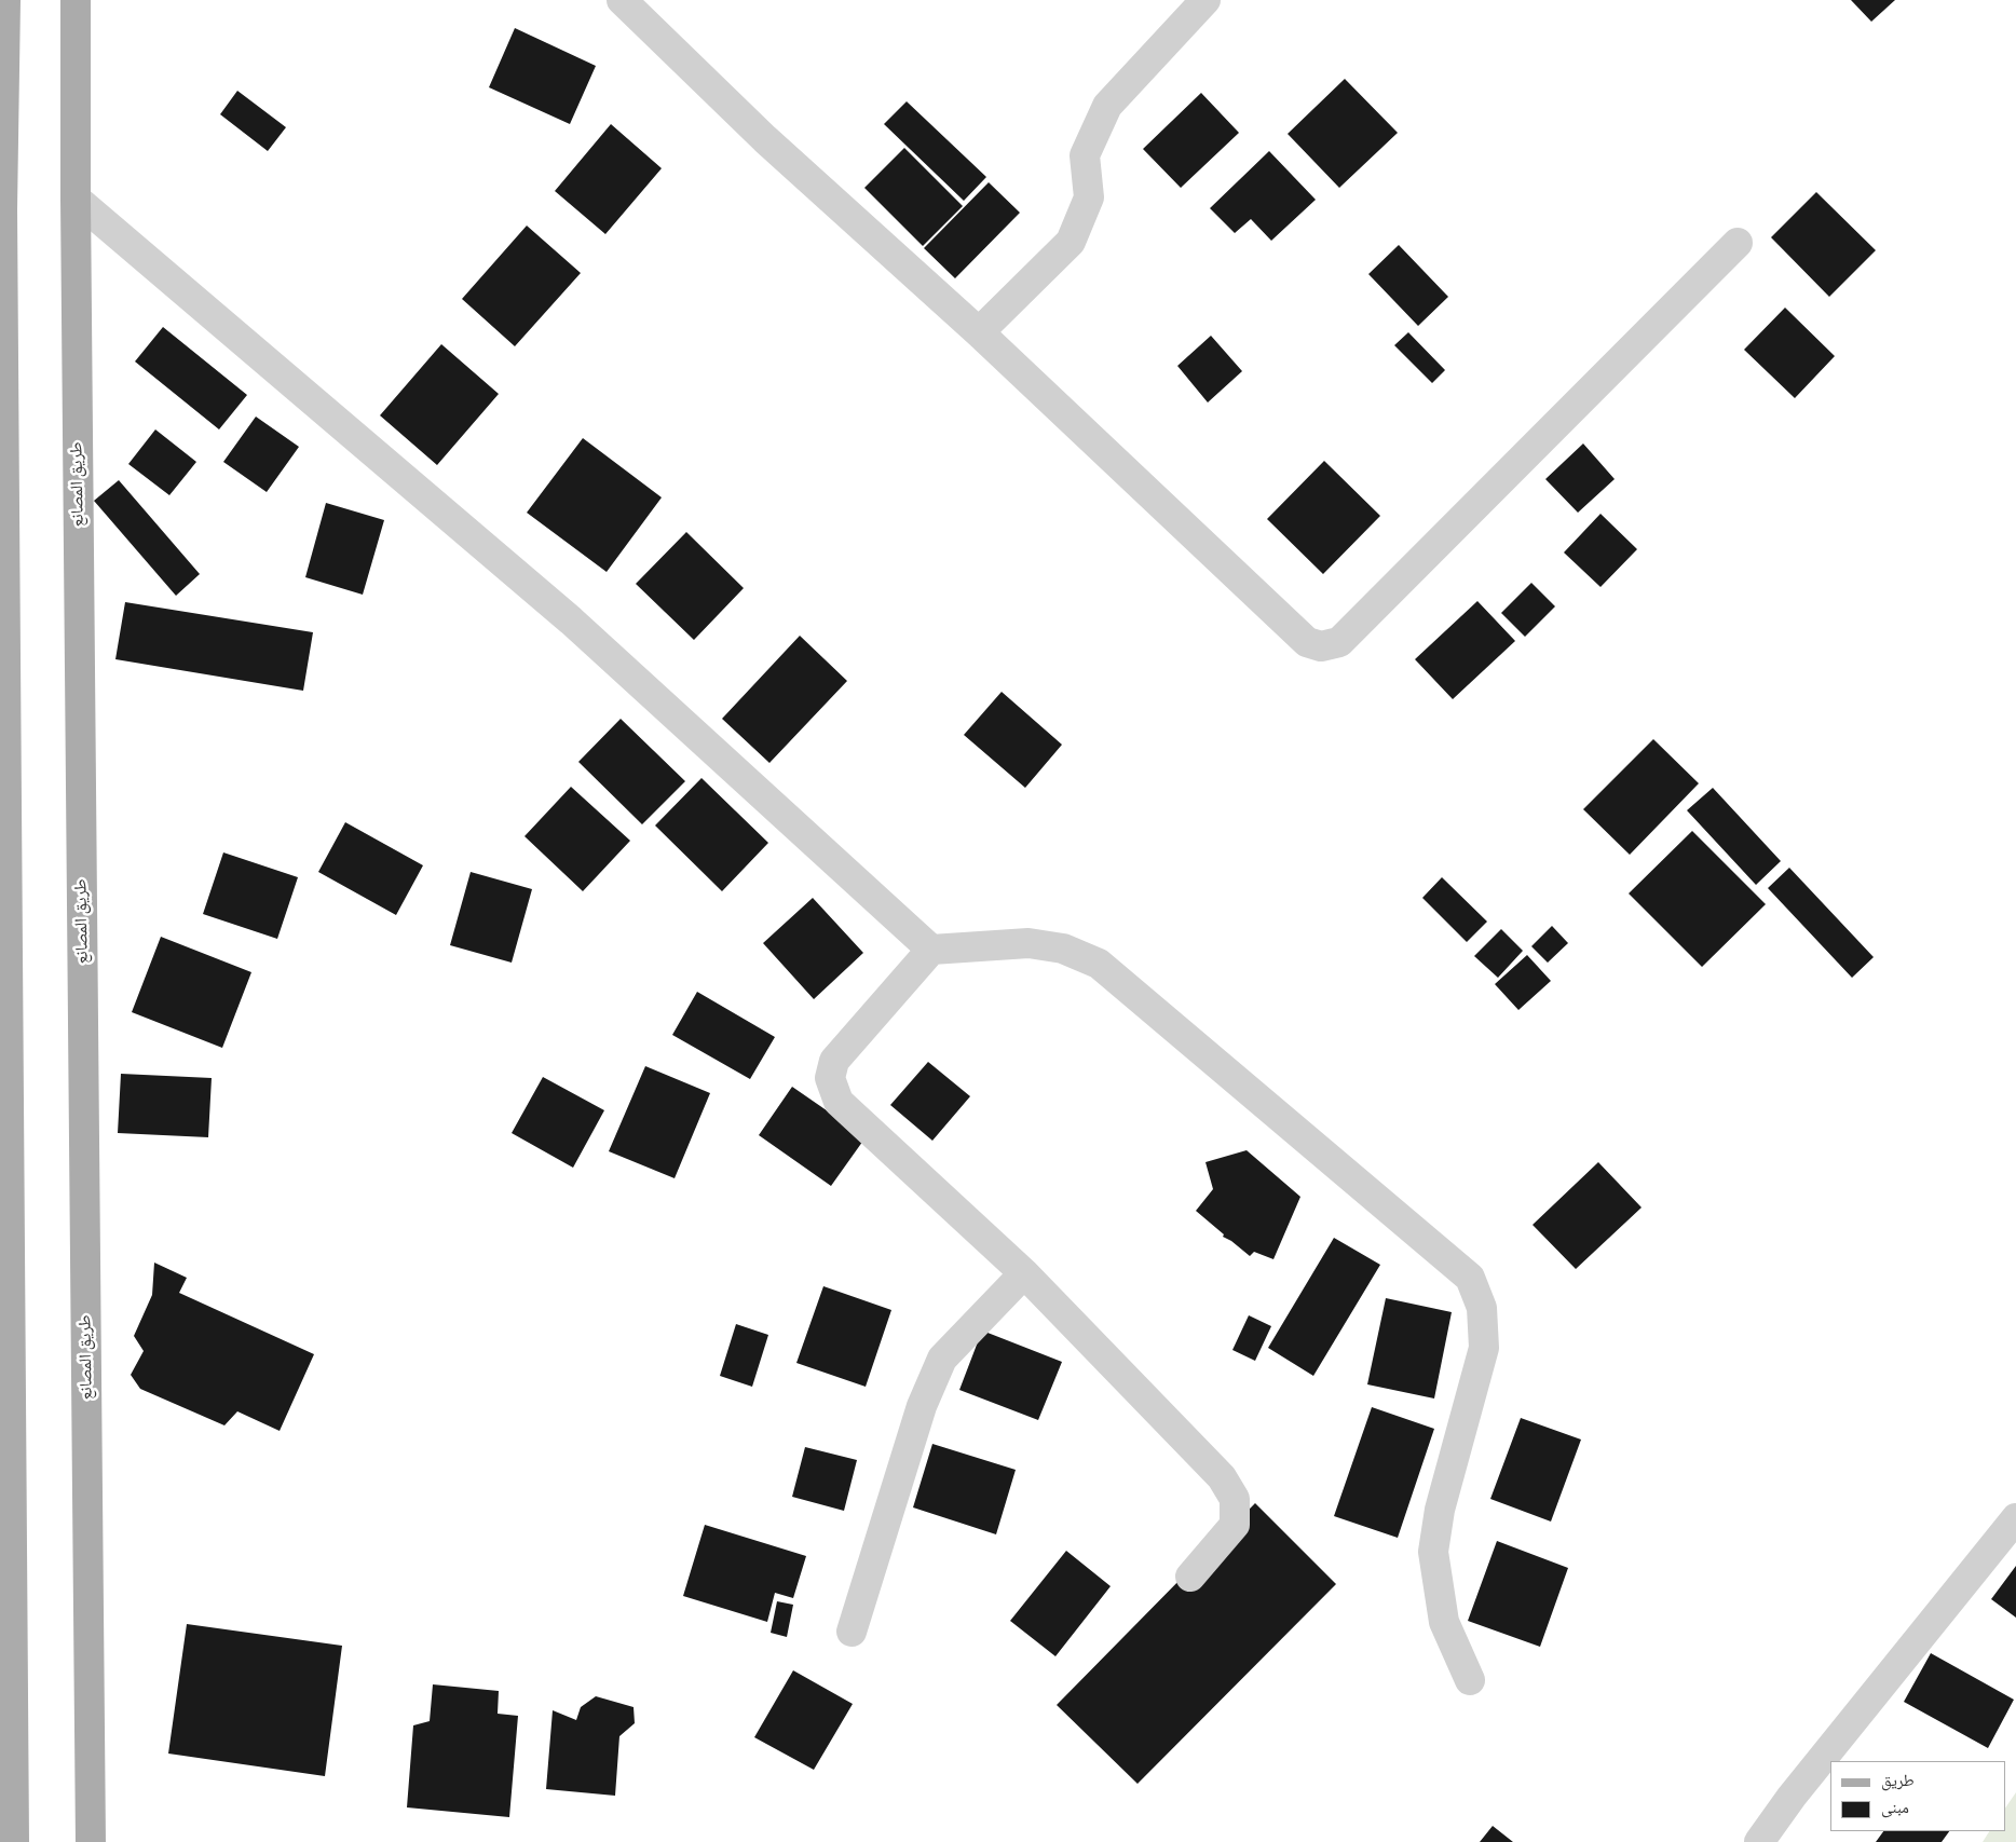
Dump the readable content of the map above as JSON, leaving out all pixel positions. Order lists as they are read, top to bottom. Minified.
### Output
{"streets":{"main road":["طريق المصانع"]},"legend":["طريق","مبنى"]}
